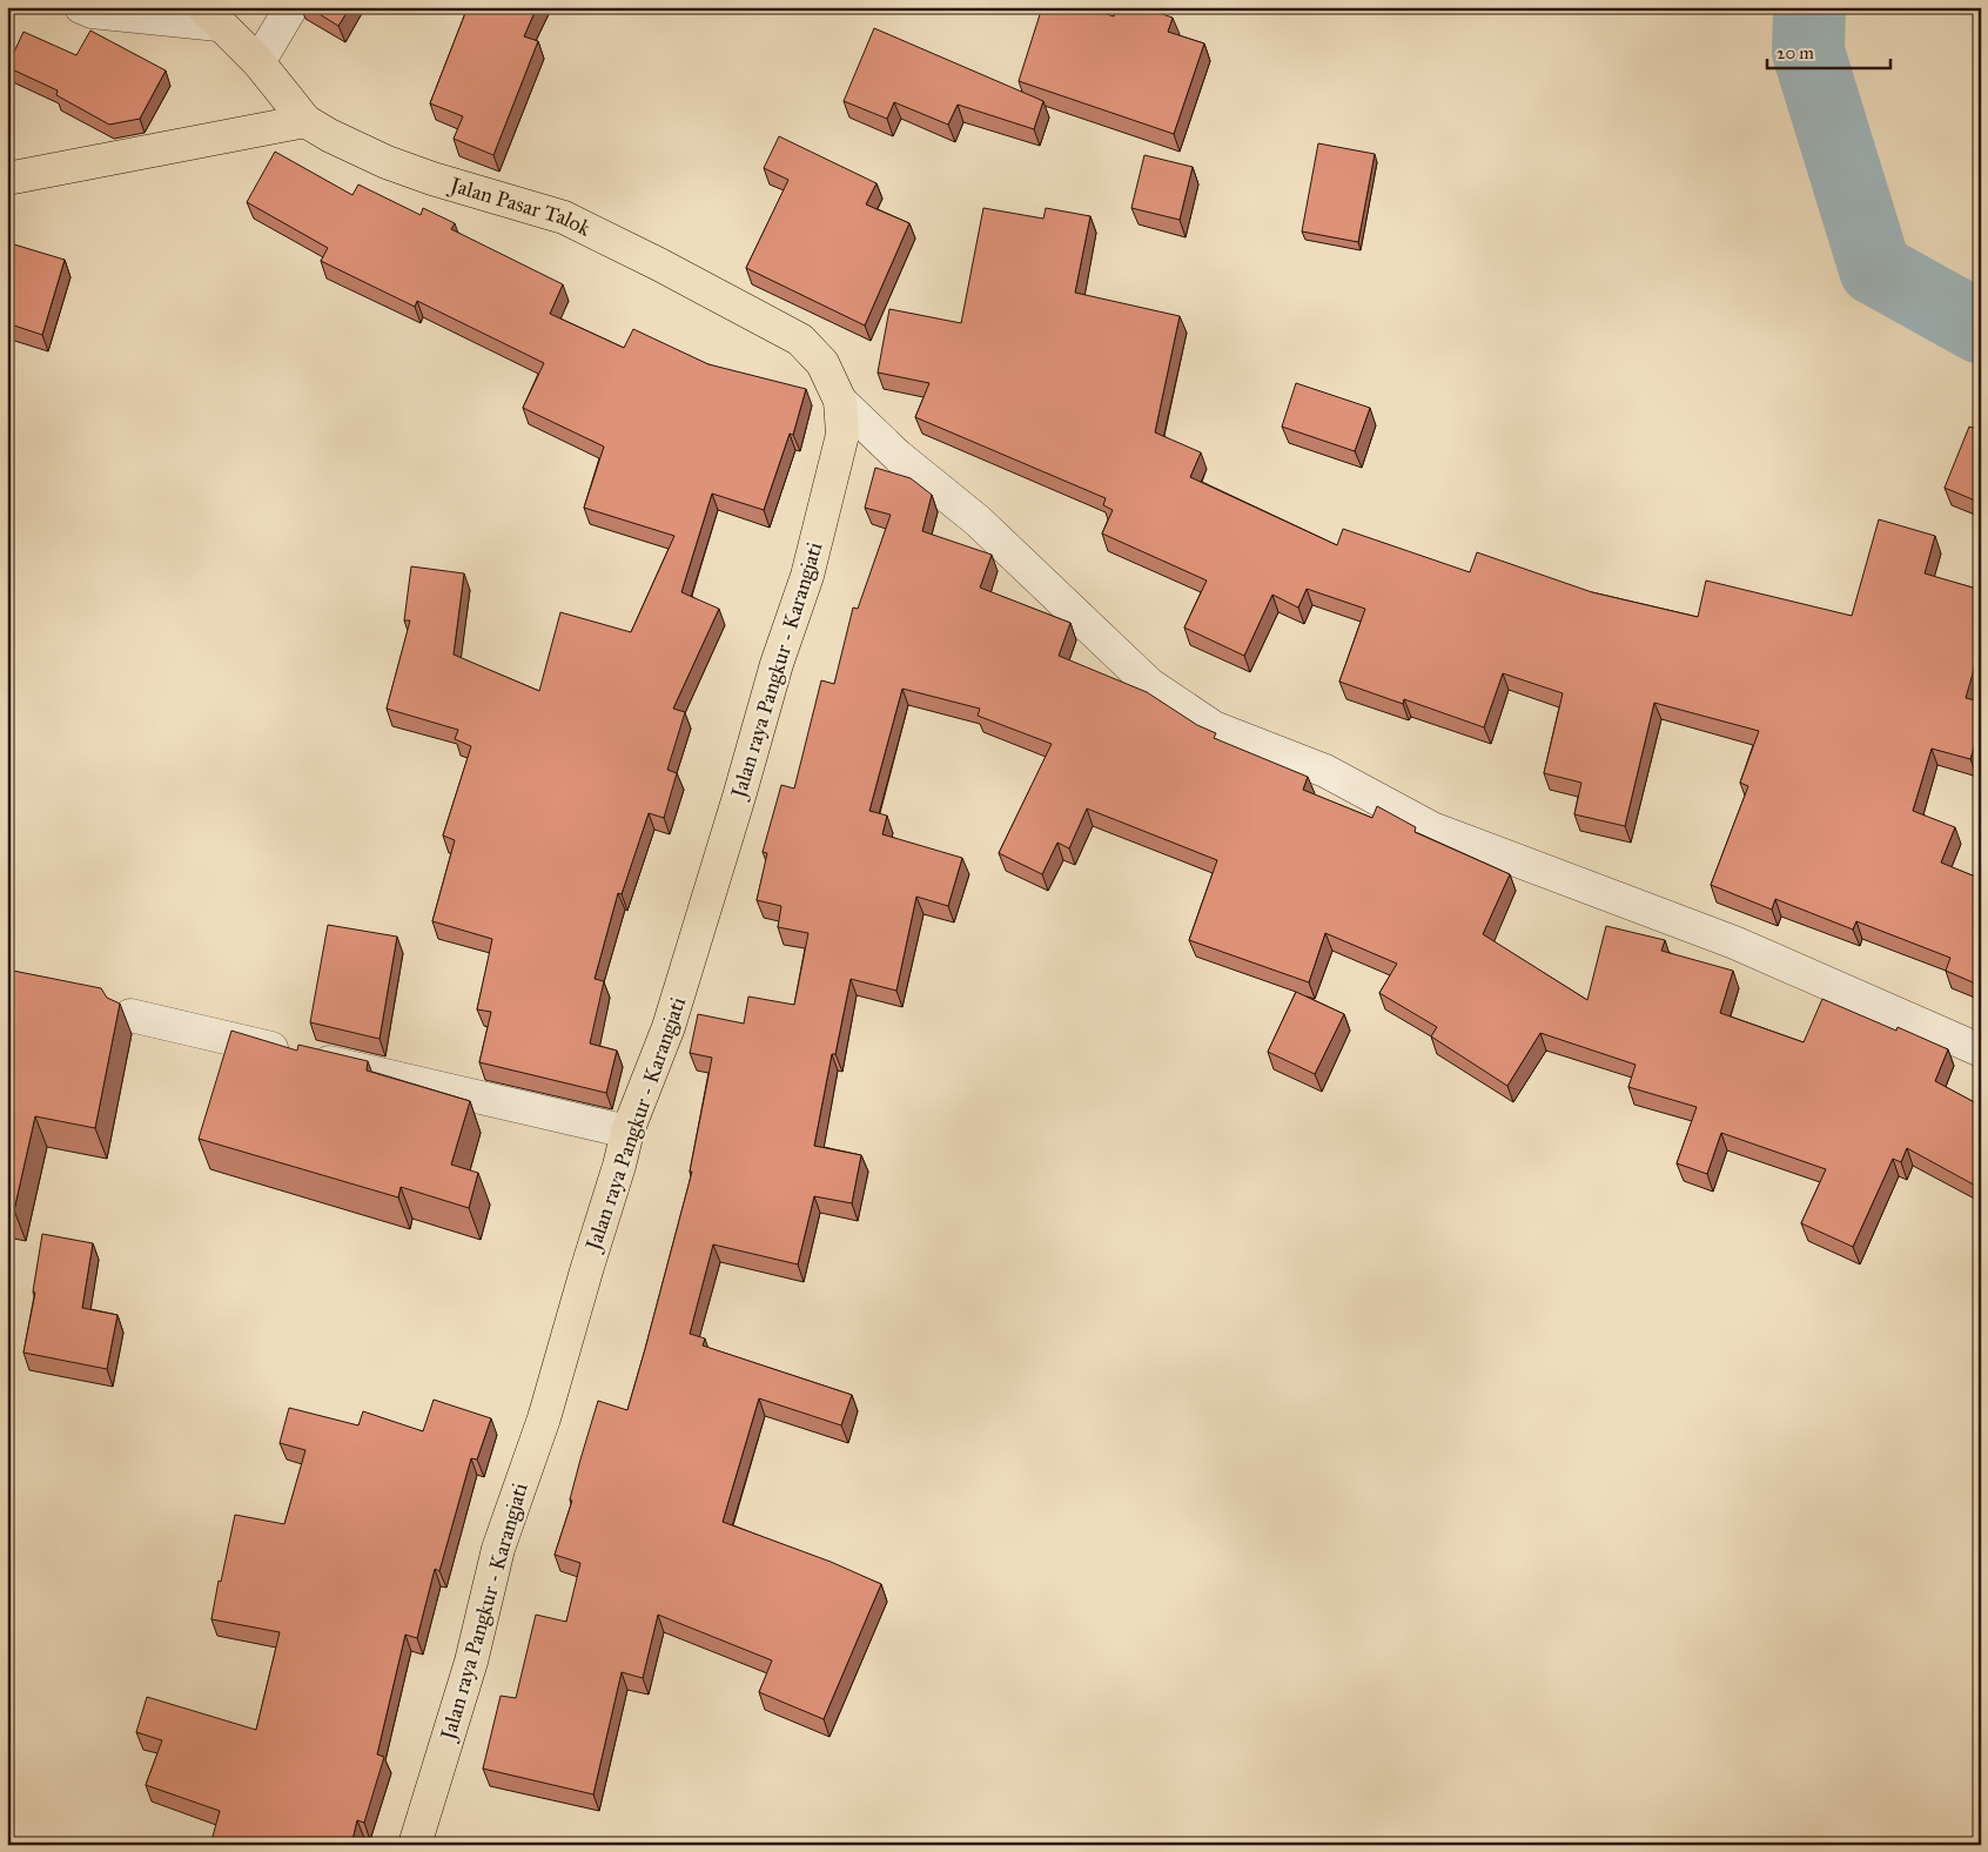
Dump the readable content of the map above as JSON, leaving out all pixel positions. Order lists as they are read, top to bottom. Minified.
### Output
{"streets":{"main road":["Jalan Pasar Talok","Jalan raya Pangkur - Karangjati"]},"crossings":[["Jalan Pasar Talok","Jalan raya Pangkur - Karangjati"]],"scale_bar":"20 m"}
